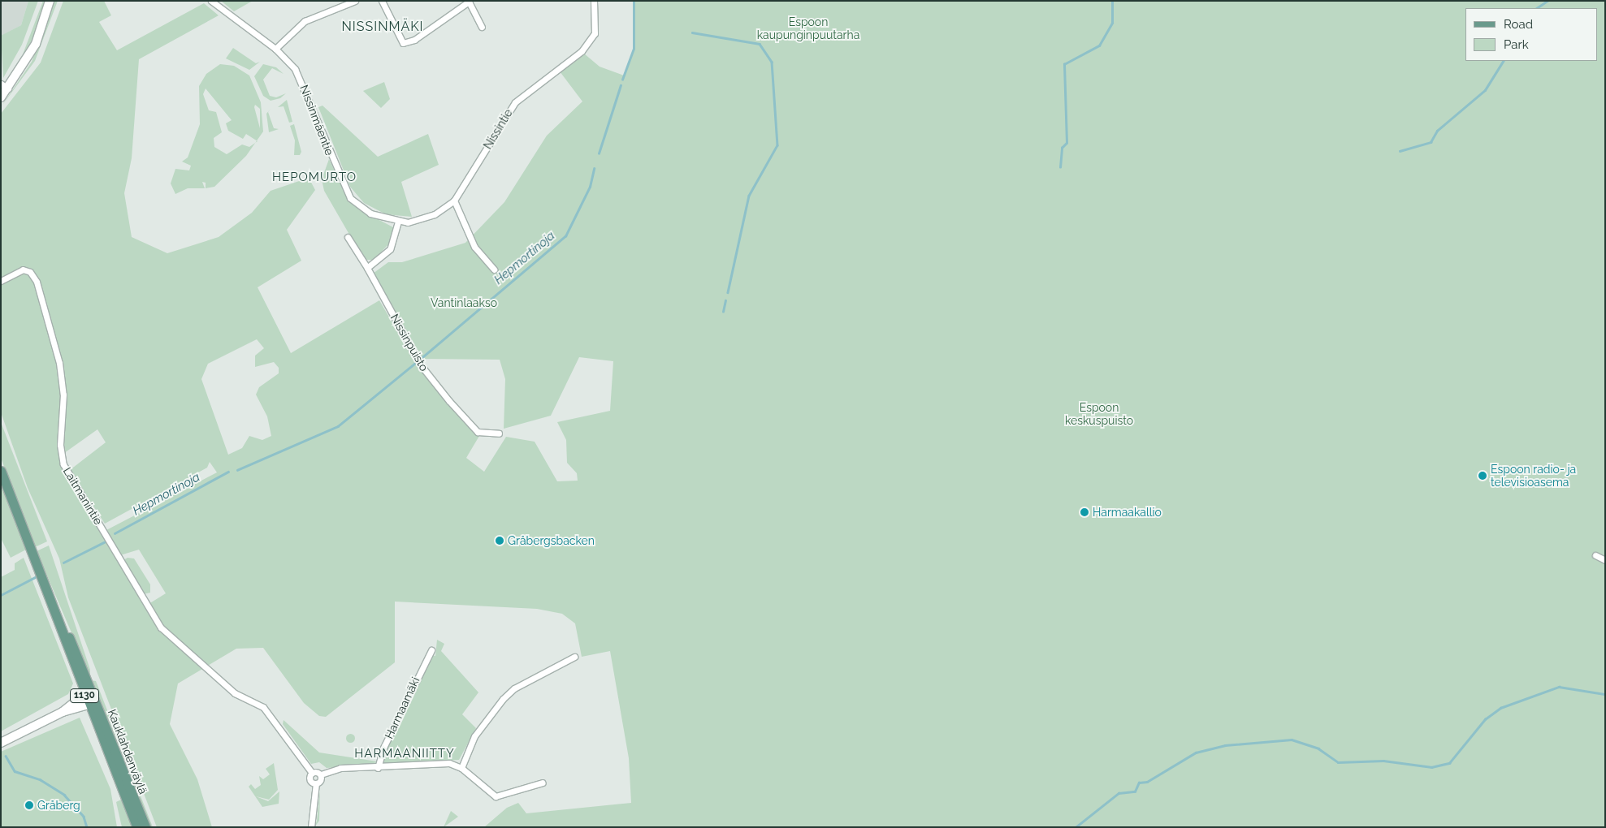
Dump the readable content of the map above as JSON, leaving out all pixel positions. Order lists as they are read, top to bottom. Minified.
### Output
{"streets":{"main road":["1130","Kauklahdenväylä"],"street":["Nissinmäentie","Nissintie","Nissinpuisto","Laitmanintie","Harmaamäki"]},"crossings":[["Nissinmäentie","Nissintie"]],"districts":["NISSINMÄKI","HEPOMURTO","HARMAANIITTY"],"water":["Hepmortinoja"],"parks":["Espoon kaupunginpuutarha","Vantinlaakso","Espoon keskuspuisto"],"places":["Espoon radio- ja televisioasema","Harmaakallio","Gråbergsbacken","Gråberg"],"legend":["Road","Park"]}
